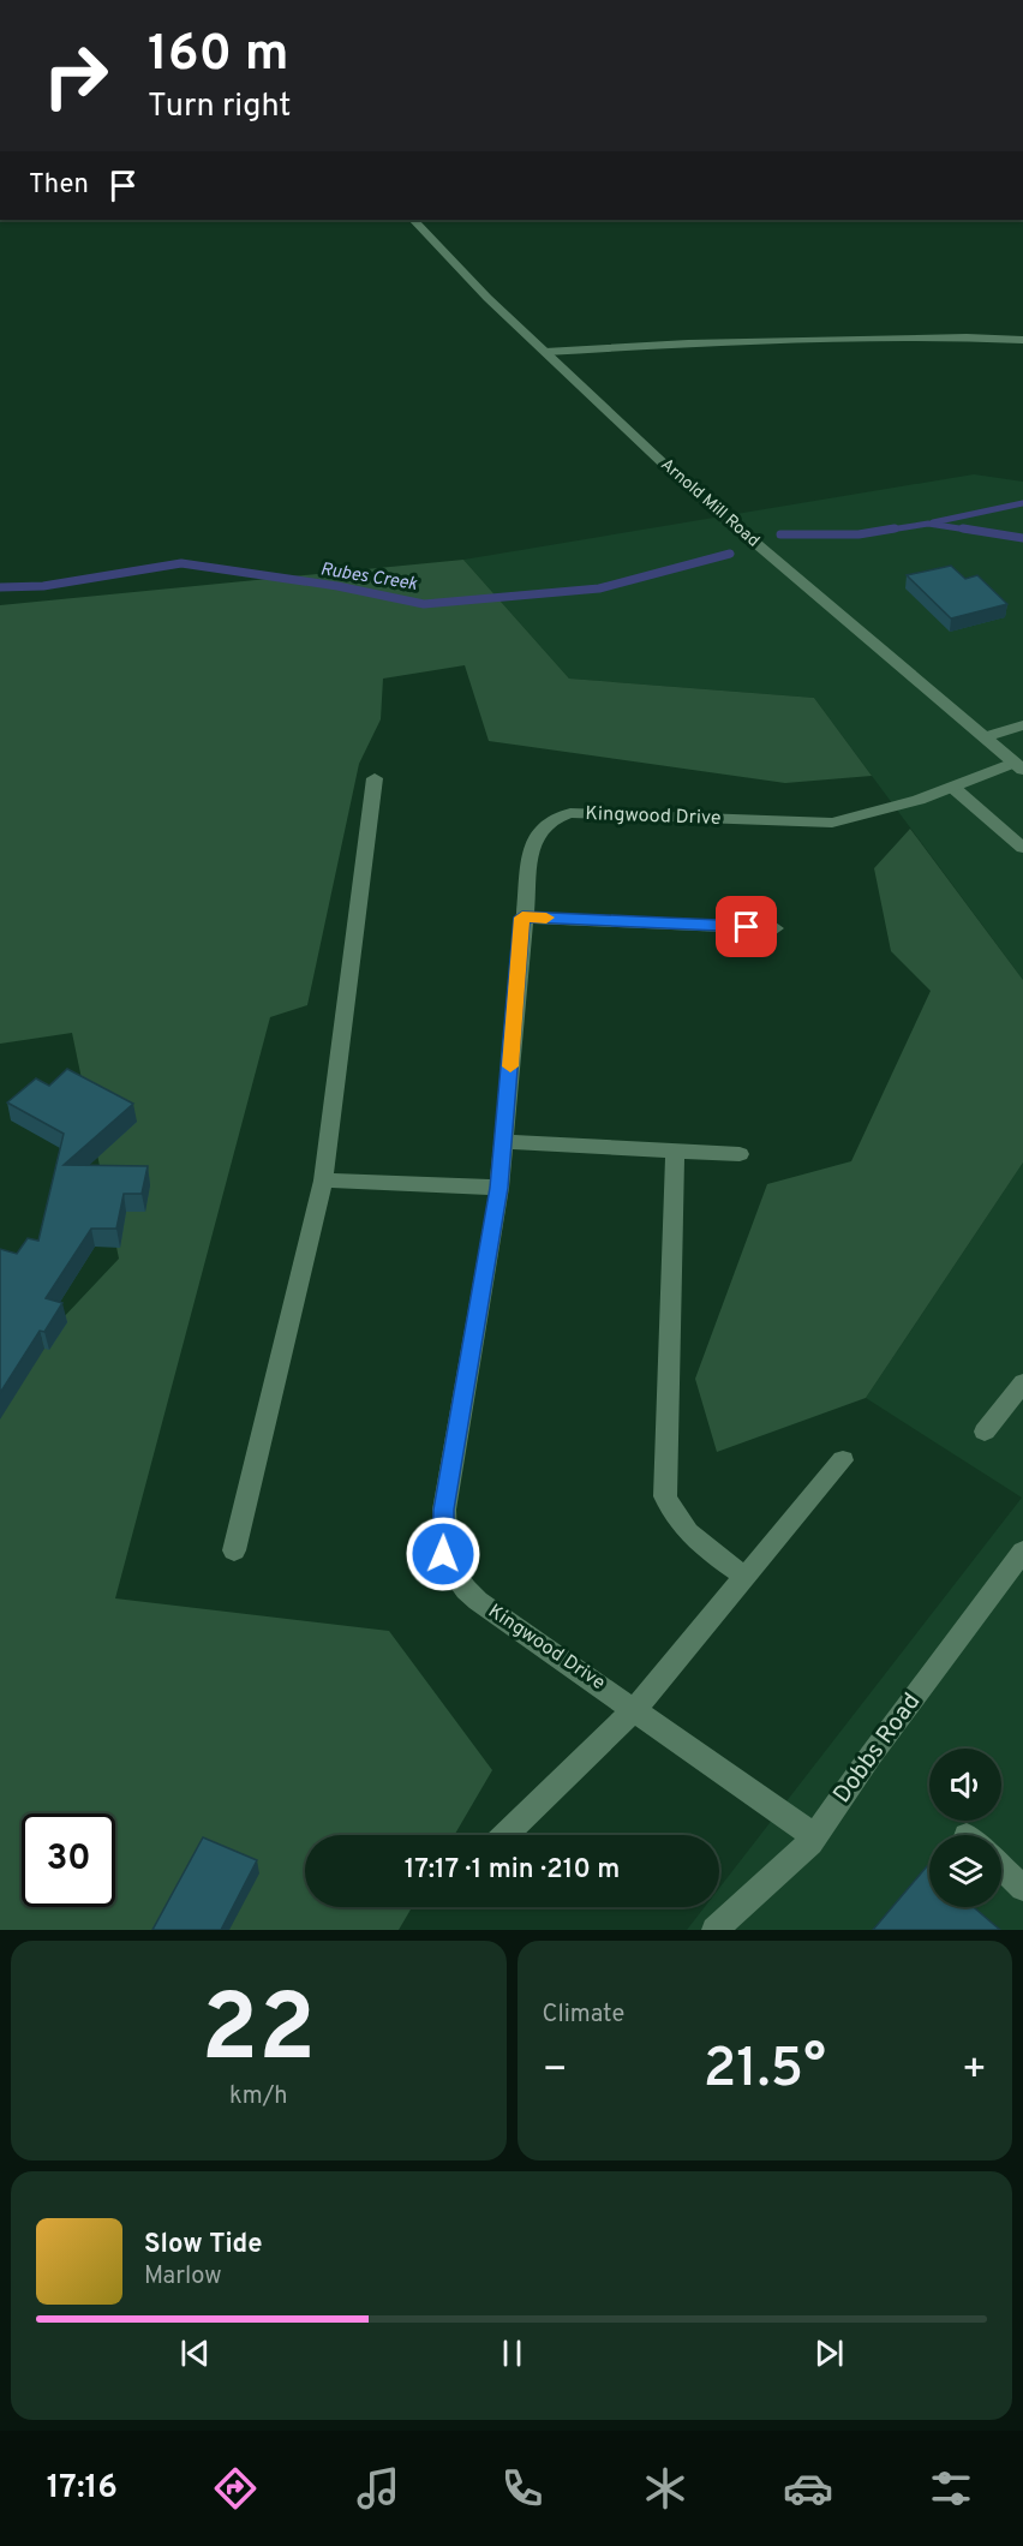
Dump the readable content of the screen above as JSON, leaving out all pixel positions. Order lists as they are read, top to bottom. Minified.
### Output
{"streets":{"street":["Arnold Mill Road","Kingwood Drive","Dobbs Road"]},"crossings":[["Arnold Mill Road","Kingwood Drive"],["Kingwood Drive","Dobbs Road"]],"water":["Rubes Creek"],"page":{"turn":["160 m","Turn right"],"then":"Then","limit":"30","trip":"17:17 · 1 min · 210 m","tile":[["22","km/h"],"Climate"],"heat":["−","21.5°","+"],"song":["Slow Tide","Marlow"],"tabs":"17:16"}}
